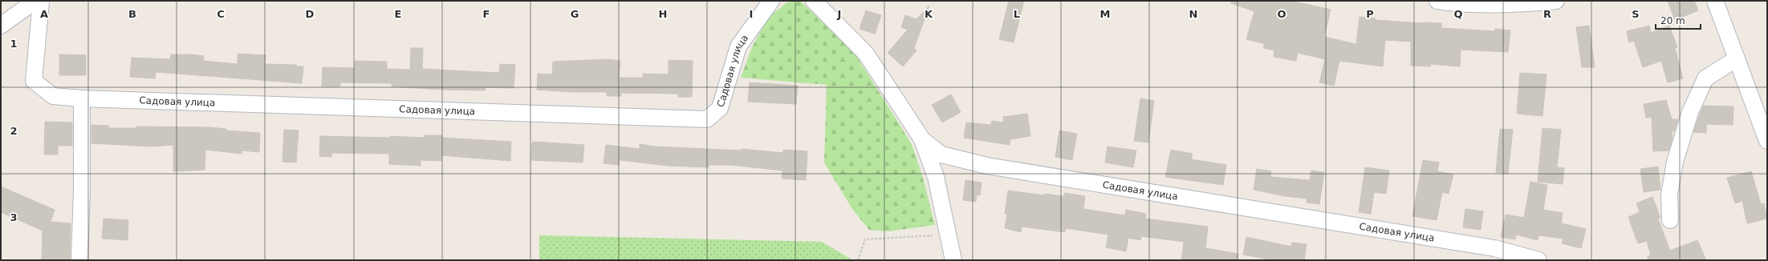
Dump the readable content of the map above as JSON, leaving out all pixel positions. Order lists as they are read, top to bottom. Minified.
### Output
{"streets":{"street":["Садовая улица"]},"scale_bar":"20 m","grid":{"columns":["A","B","C","D","E","F","G","H","I","J","K","L","M","N","O","P","Q","R","S"],"rows":["1","2","3"]}}
